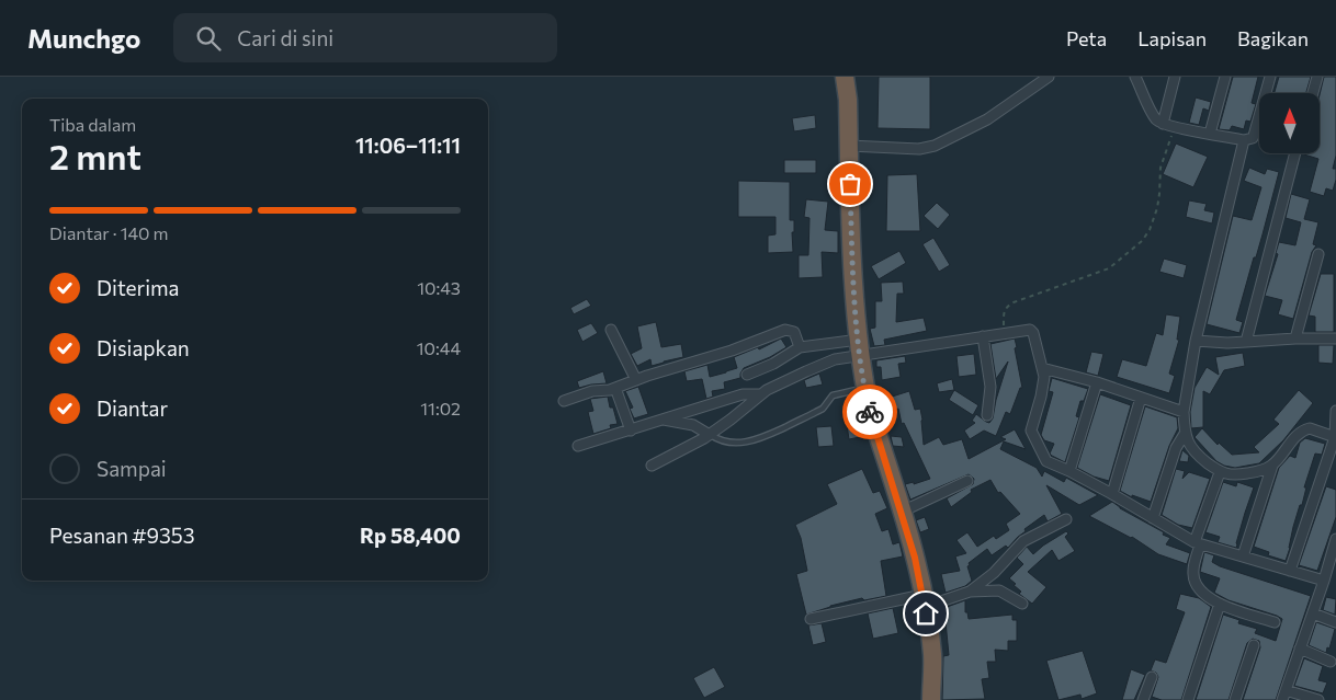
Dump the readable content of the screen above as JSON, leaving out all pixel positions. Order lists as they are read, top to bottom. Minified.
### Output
{"north":"top","page":{"header":"Munchgo","search":"Cari di sini","nav":["Peta","Lapisan","Bagikan"],"heading":["2 mnt","Tiba dalam","11:06–11:11"],"panel":["Pesanan #9353","Rp 58,400"],"bar":"Diantar · 140 m","list":[["Diterima","10:43"],["Disiapkan","10:44"],["Diantar","11:02"],"Sampai"]}}
